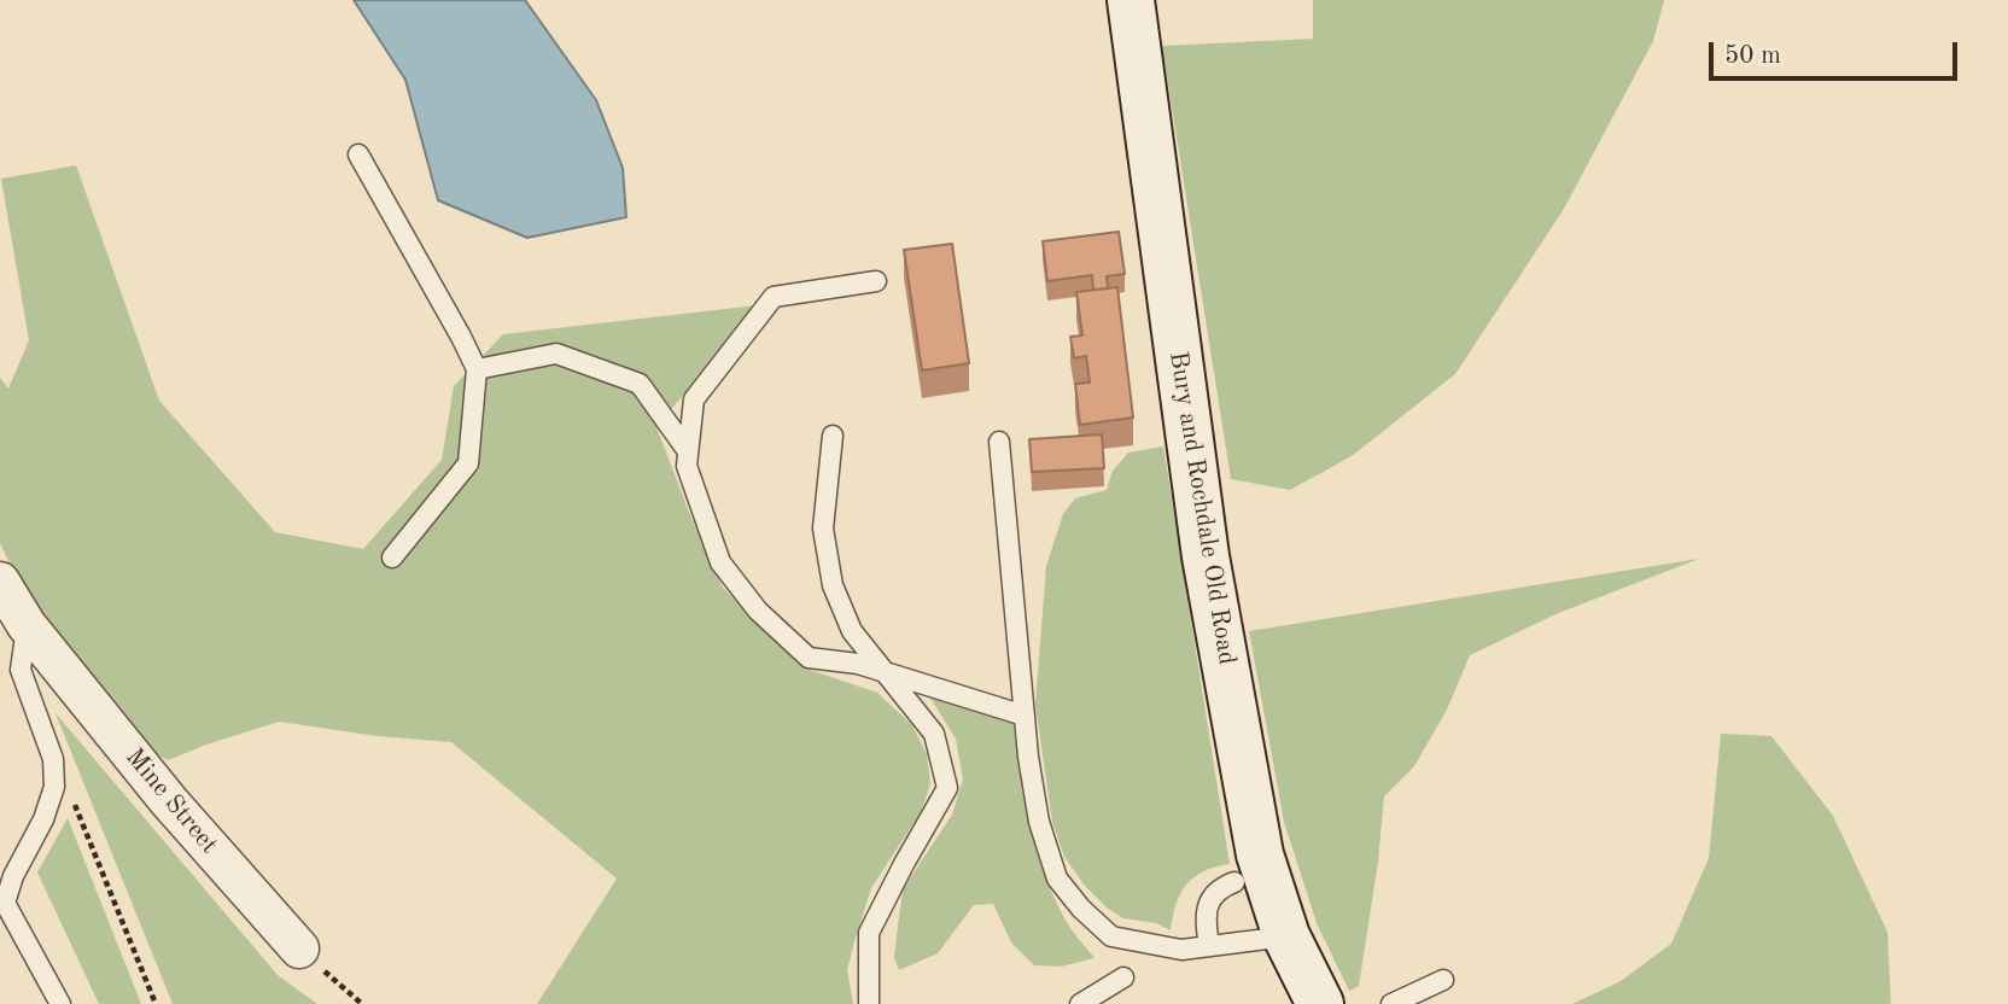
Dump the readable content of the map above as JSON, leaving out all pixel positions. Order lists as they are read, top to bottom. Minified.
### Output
{"streets":{"main road":["Bury and Rochdale Old Road"],"street":["Mine Street"]},"scale_bar":"50 m"}
